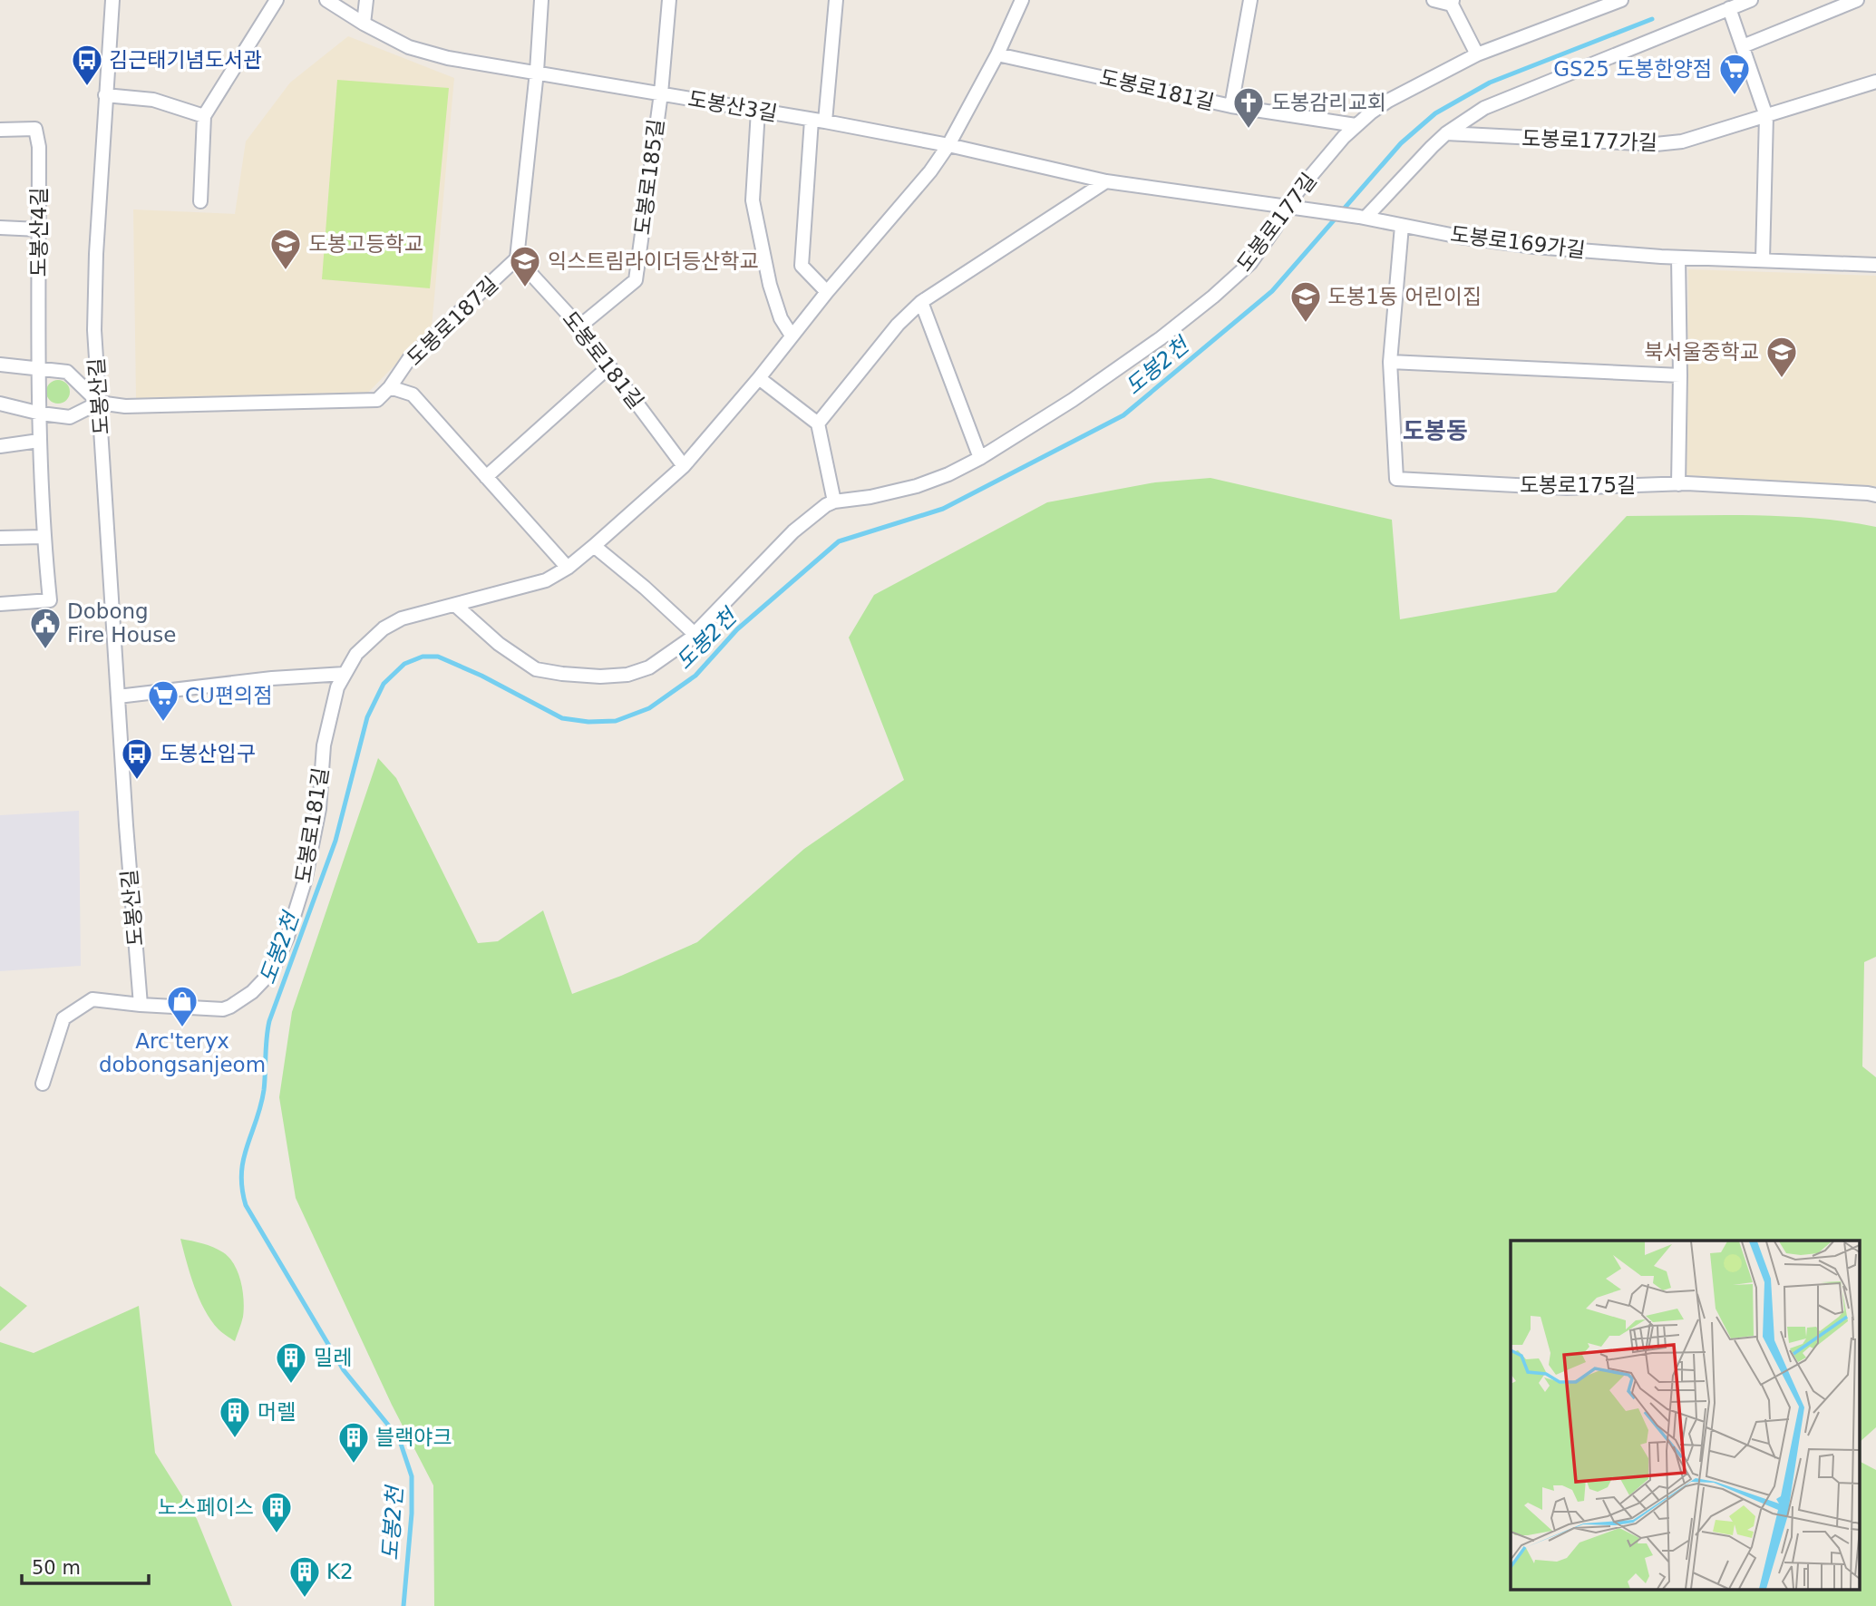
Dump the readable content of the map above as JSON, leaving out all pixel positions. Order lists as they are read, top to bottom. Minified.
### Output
{"streets":{"street":["도봉로181길","도봉산3길","도봉로177가길","도봉로185길","도봉로177길","도봉산4길","도봉로169가길","도봉로187길","도봉산길","도봉로175길"]},"crossings":[["도봉로181길","도봉산3길"],["도봉로181길","도봉로185길"],["도봉로181길","도봉로177길"],["도봉로181길","도봉로187길"],["도봉로181길","도봉산길"],["도봉산3길","도봉로185길"],["도봉산3길","도봉로177길"],["도봉산3길","도봉로169가길"],["도봉로169가길","도봉로175길"],["도봉로187길","도봉산길"]],"districts":["도봉동"],"water":["도봉2천"],"places":{"bus stop":["김근태기념도서관","도봉산입구"],"supermarket":["GS25 도봉한양점","CU편의점"],"church":["도봉감리교회"],"school or university":["도봉고등학교","익스트림라이더등산학교","도봉1동 어린이집","북서울중학교"],"public building":["Dobong Fire House"],"shop":["Arc'teryx dobongsanjeom"],"building":["밀레","머렐","블랙야크","노스페이스","K2"]},"scale_bar":"50 m"}
